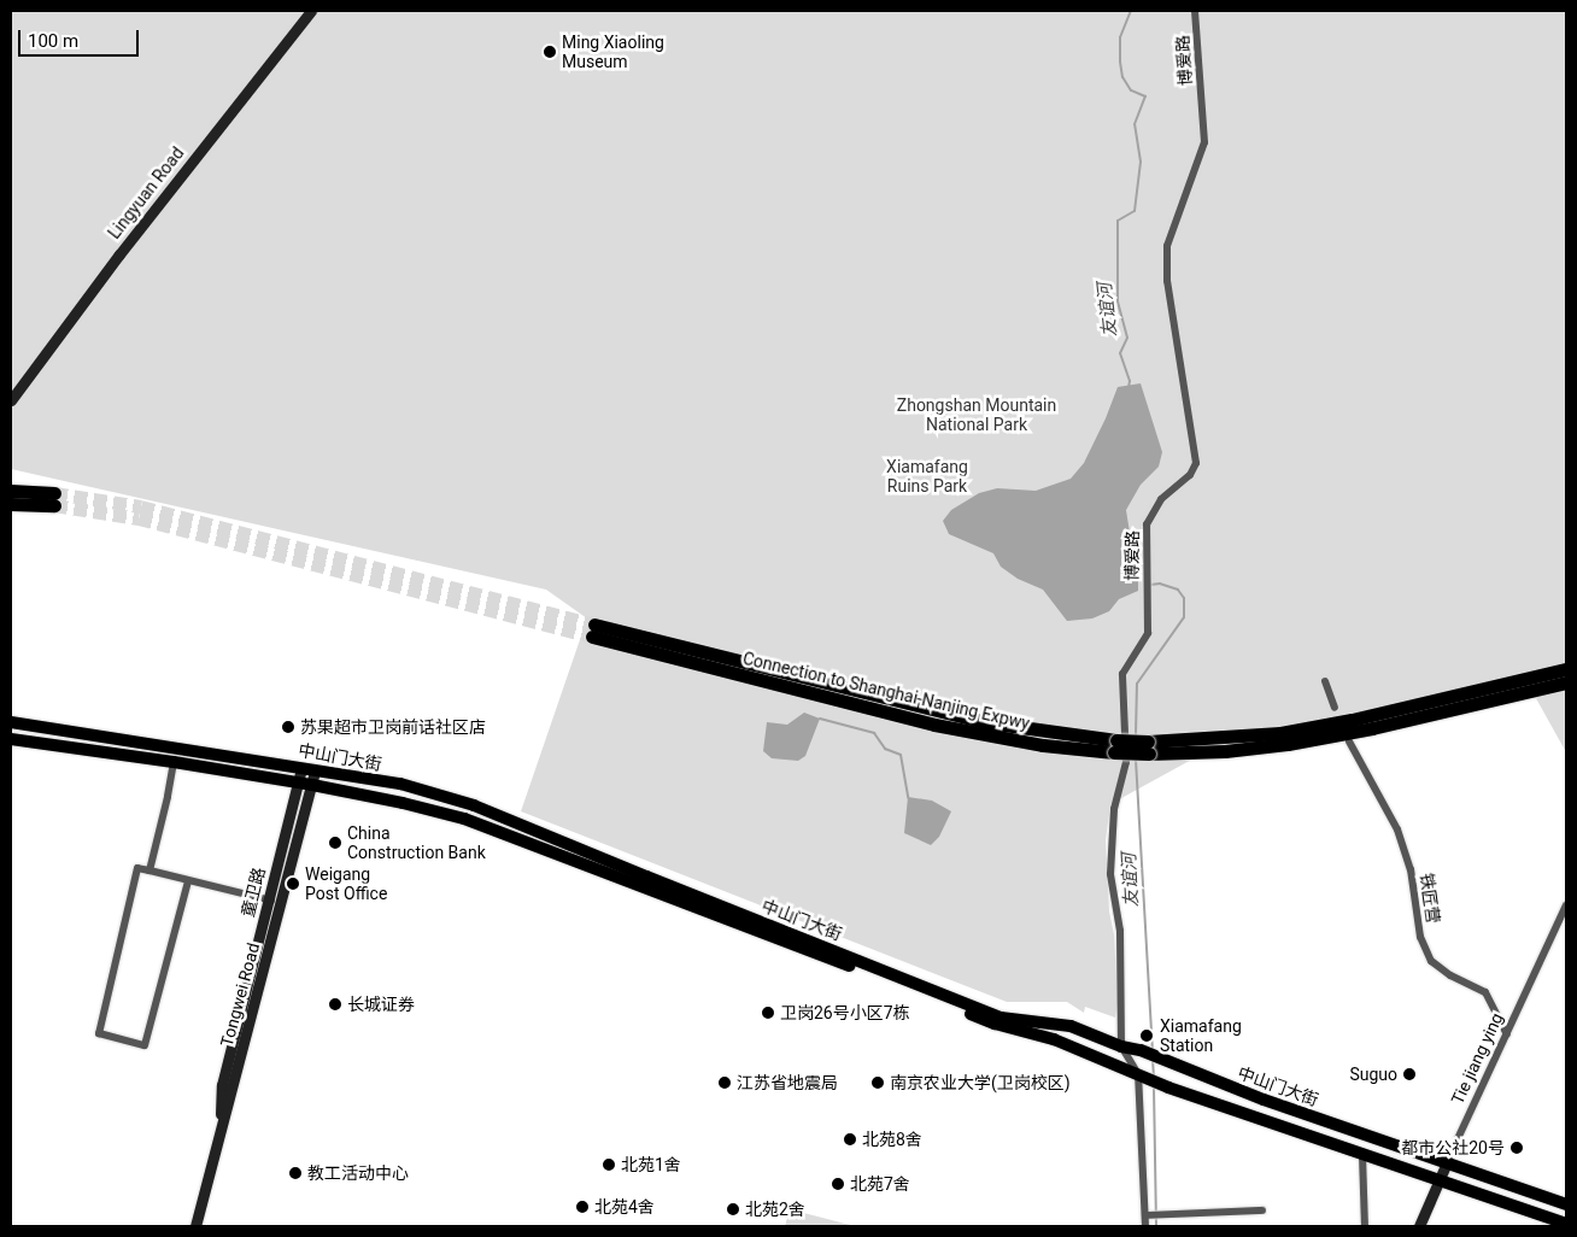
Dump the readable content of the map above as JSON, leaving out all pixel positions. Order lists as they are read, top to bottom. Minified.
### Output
{"streets":{"highway":["Connection to Shanghai-Nanjing Expwy"],"main road":["中山门大街"],"street":["博爱路","Lingyuan Road","童卫路","铁匠营","Tongwei Road","Tie jiang ying"]},"crossings":[["博爱路","中山门大街"],["中山门大街","童卫路"],["中山门大街","Tongwei Road"],["中山门大街","Tie jiang ying"],["童卫路","Tongwei Road"],["铁匠营","Tie jiang ying"]],"water":["友谊河"],"parks":["Zhongshan Mountain National Park","Xiamafang Ruins Park"],"places":["Ming Xiaoling Museum","苏果超市卫岗前话社区店","China Construction Bank","Weigang Post Office","长城证券","卫岗26号小区7栋","Xiamafang Station","Suguo","江苏省地震局","南京农业大学(卫岗校区)","北苑8舍","都市公社20号","北苑1舍","教工活动中心","北苑7舍","北苑4舍","北苑2舍"],"scale_bar":"100 m"}
